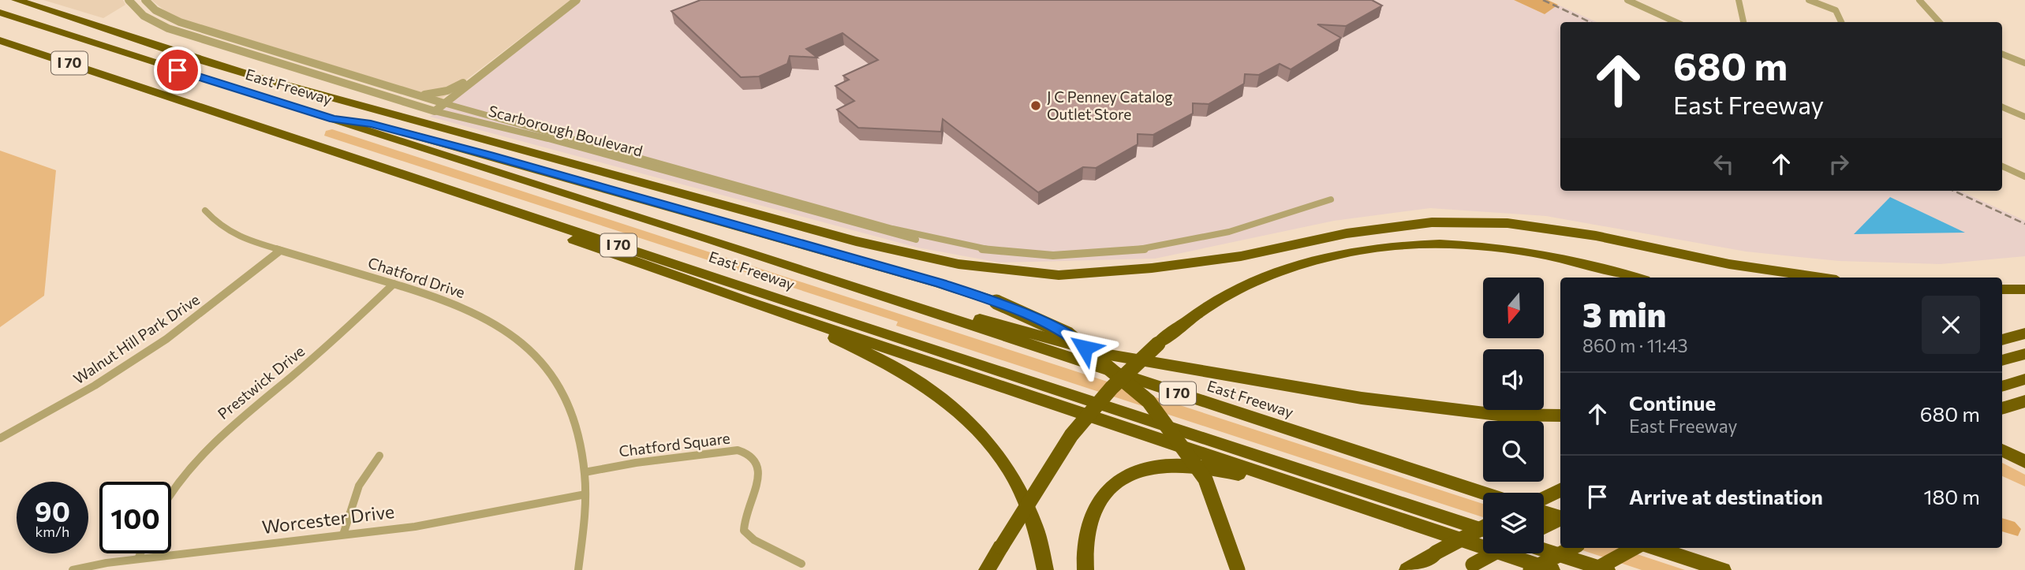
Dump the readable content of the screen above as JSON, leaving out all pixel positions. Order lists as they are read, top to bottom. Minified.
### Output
{"streets":{"highway":["I 70","East Freeway"],"street":["Scarborough Boulevard","Chatford Drive","Walnut Hill Park Drive","Prestwick Drive","Chatford Square","Worcester Drive"]},"crossings":[["Chatford Drive","Walnut Hill Park Drive"],["Chatford Drive","Prestwick Drive"],["Chatford Drive","Chatford Square"],["Chatford Drive","Worcester Drive"]],"places":["J C Penney Catalog Outlet Store"],"north":"bottom","page":{"turn":["680 m","East Freeway"],"heading":["3 min","860 m · 11:43"],"list":[{"name":"Continue","note":"East Freeway","value":"680 m"},{"name":"Arrive at destination","value":"180 m"}],"speed":"90 km/h","limit":"100"}}
